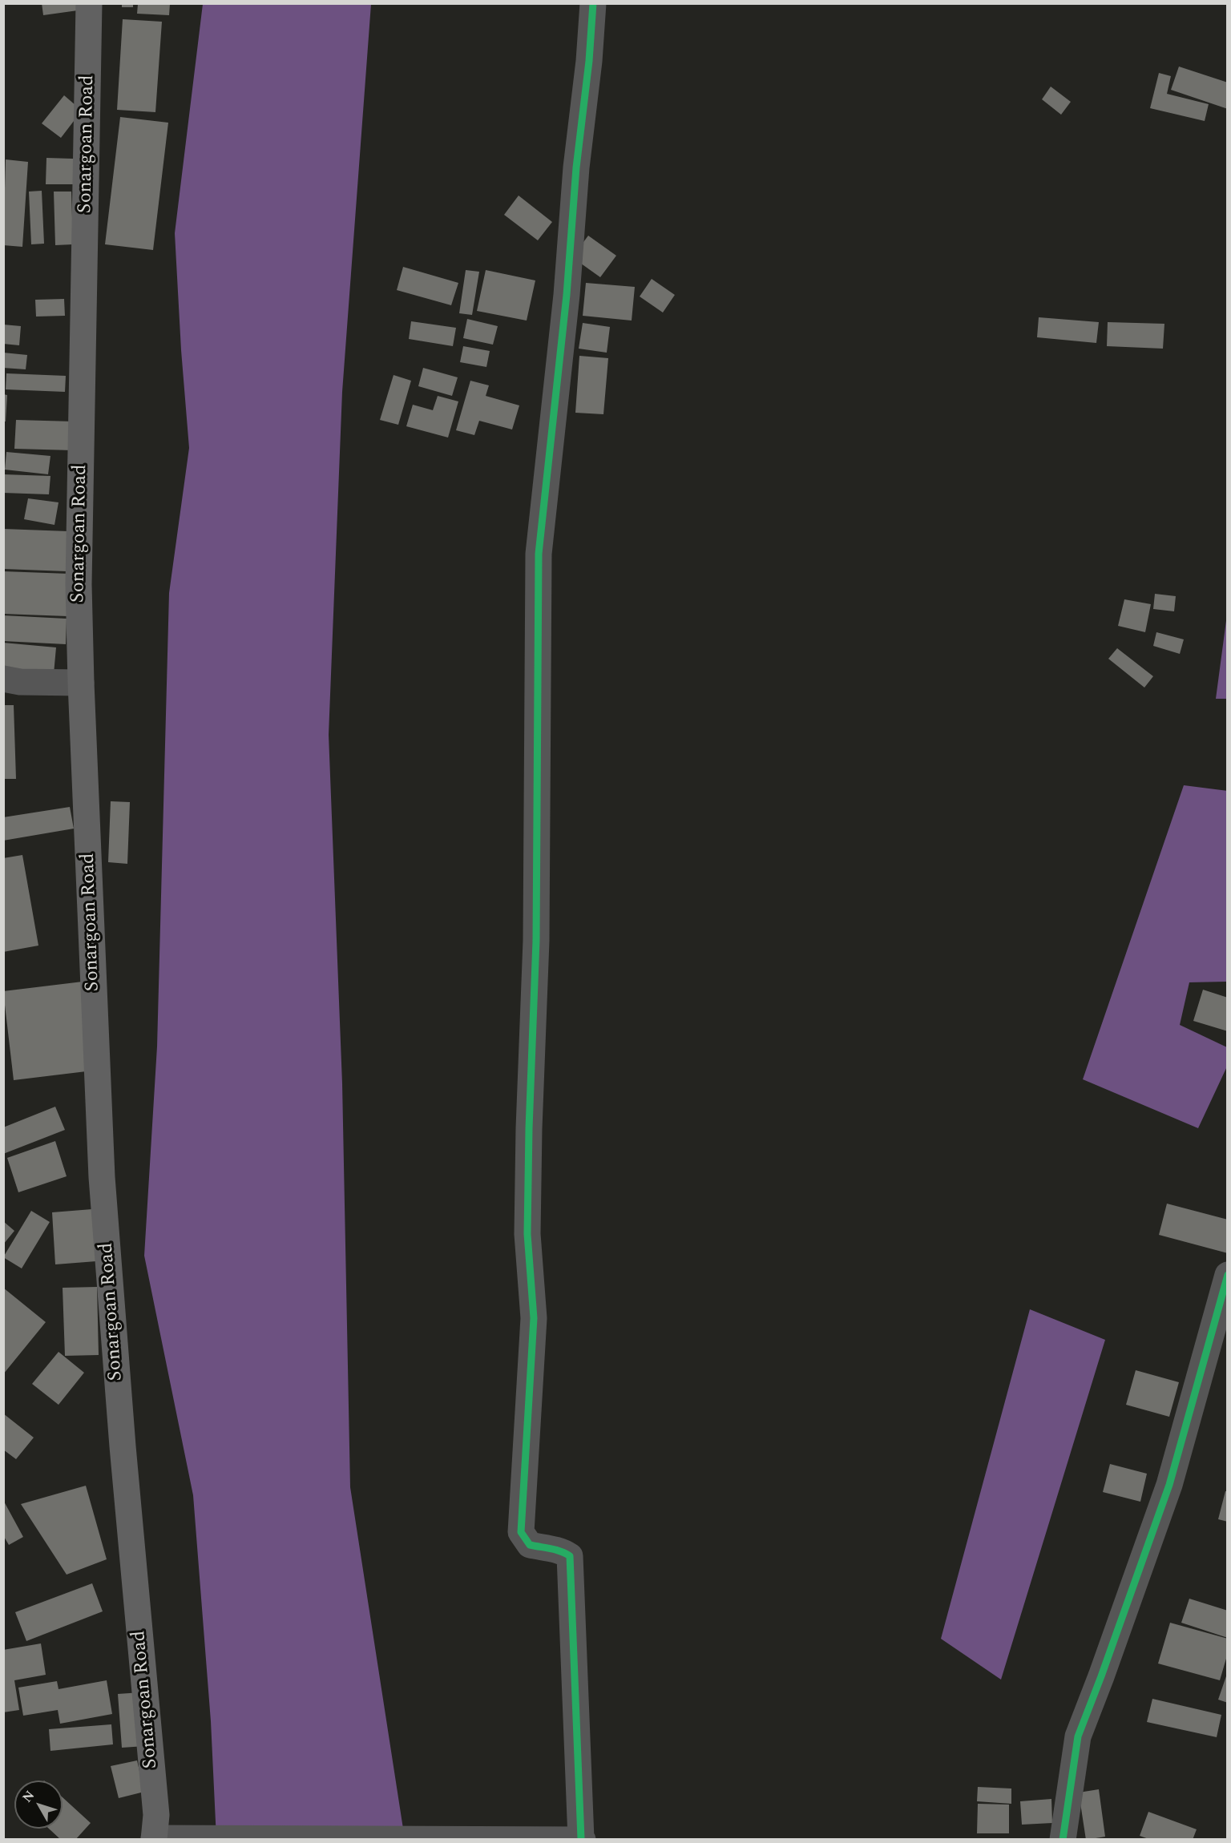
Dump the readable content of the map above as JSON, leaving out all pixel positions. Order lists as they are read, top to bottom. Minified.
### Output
{"streets":{"main road":["Sonargoan Road"]},"north":"top left"}
